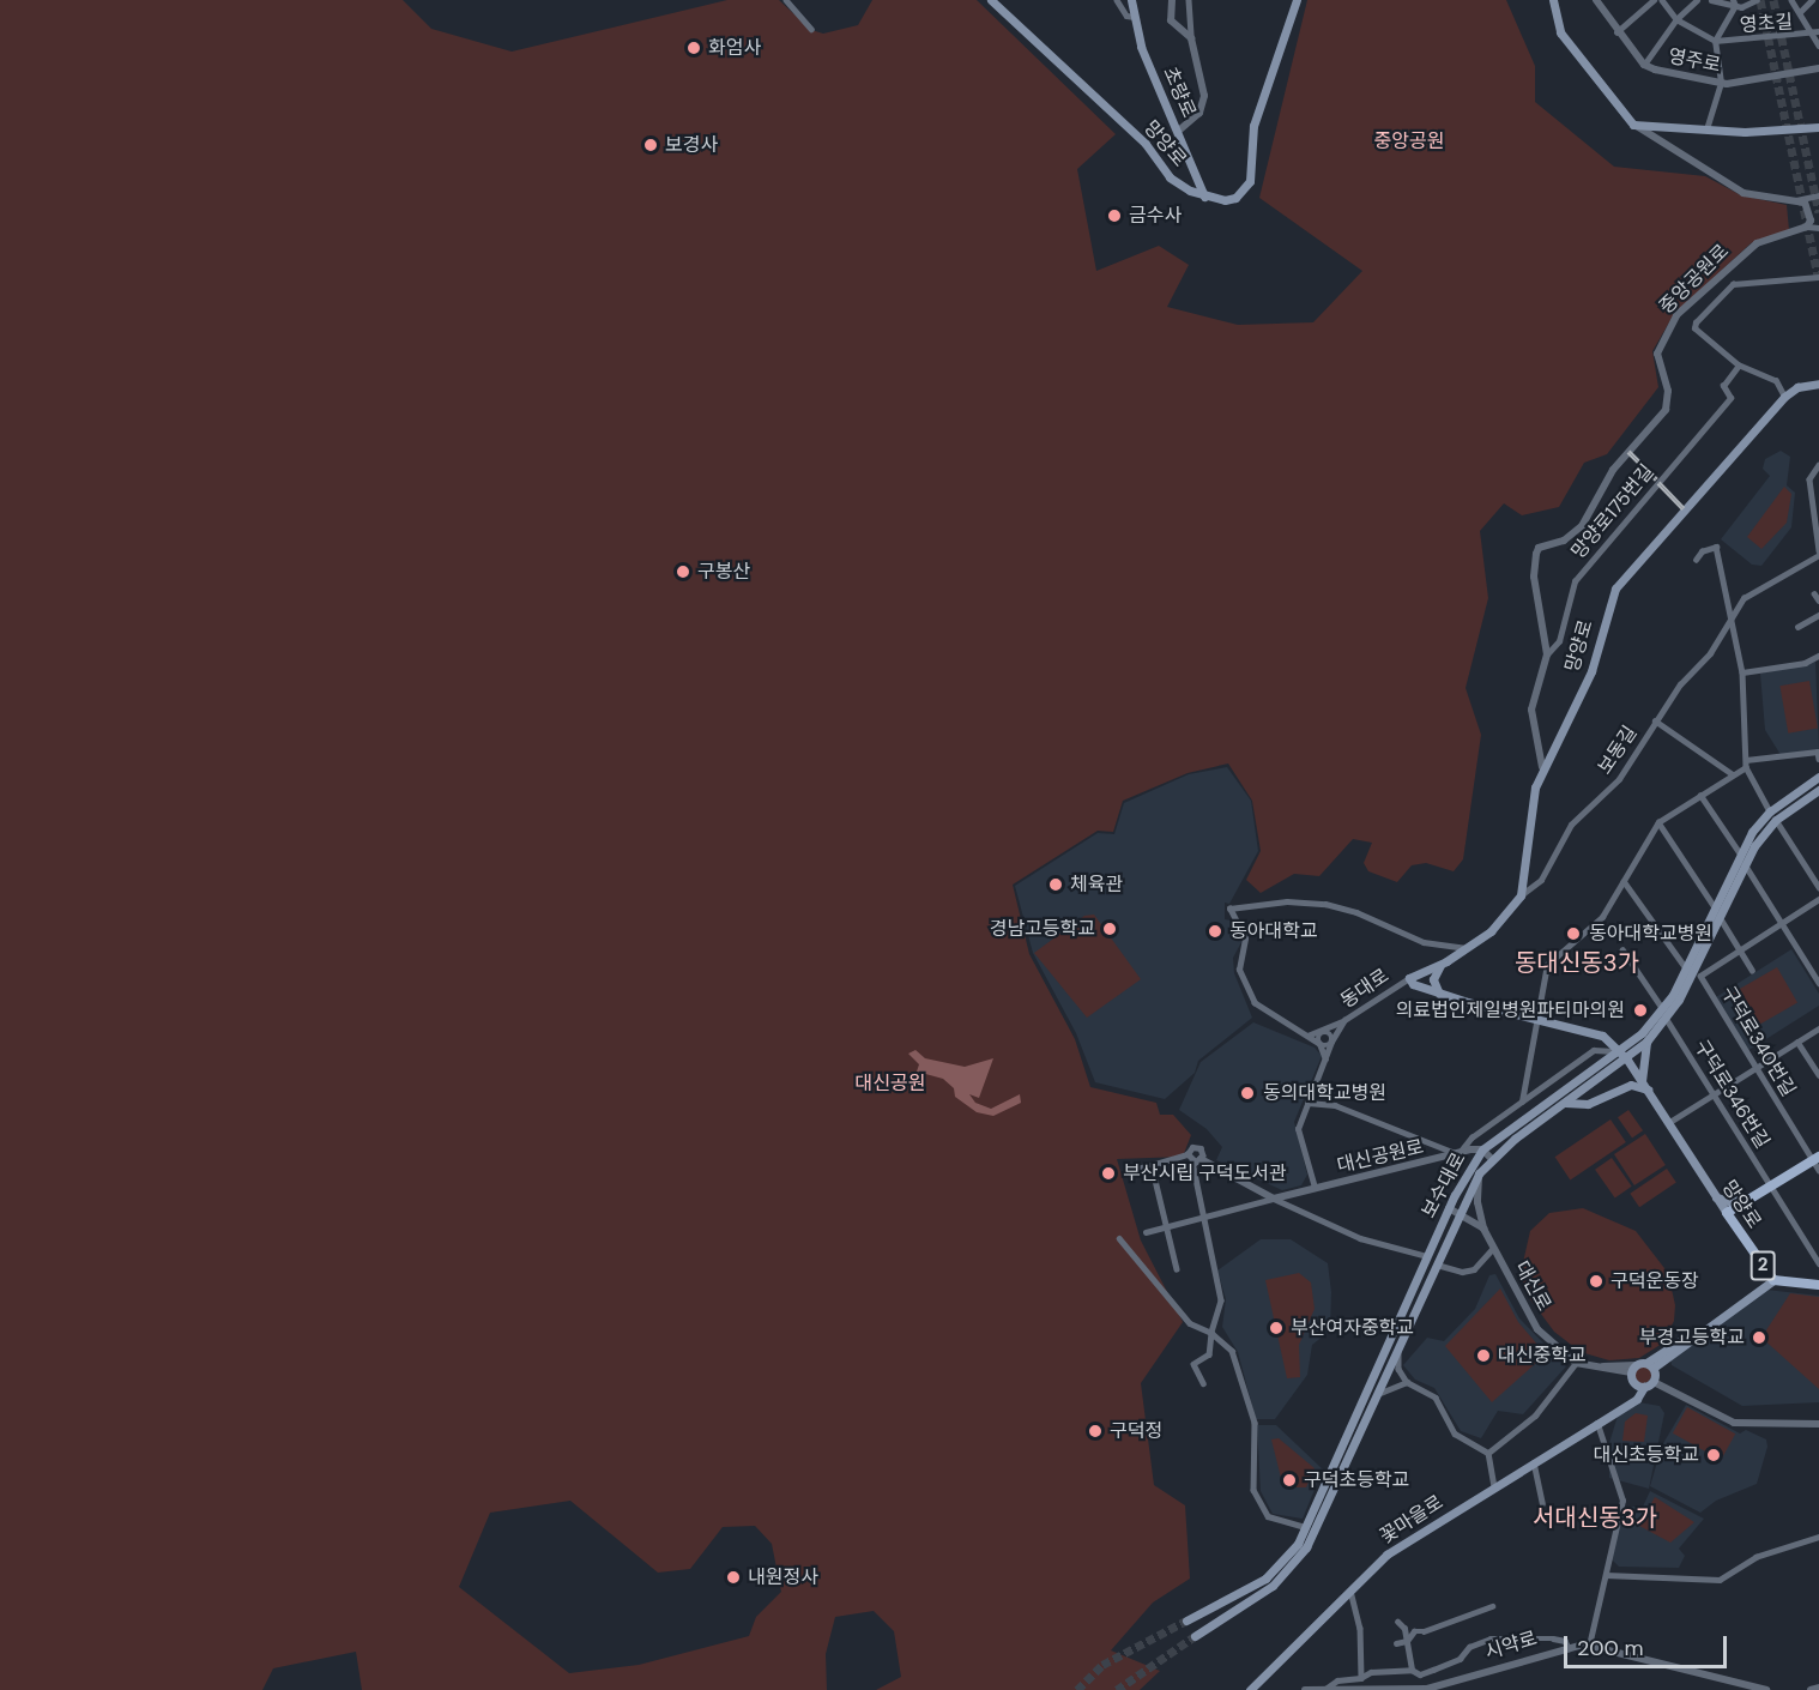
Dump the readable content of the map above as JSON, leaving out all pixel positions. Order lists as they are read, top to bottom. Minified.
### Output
{"streets":{"main road":["초량로","망양로","보수대로","2","꽃마을로"],"street":["영초길","영주로","중앙공원로","망양로175번길","보동길","동대로","구덕로340번길","구덕로346번길","대신공원로","대신로","시약로"]},"crossings":[["영초길","영주로"],["초량로","망양로"],["망양로","중앙공원로"],["망양로","보동길"],["망양로","동대로"],["망양로","보수대로"],["망양로","2"],["중앙공원로","망양로175번길"],["동대로","대신공원로"],["구덕로340번길","보수대로"],["구덕로346번길","보수대로"],["대신공원로","보수대로"],["보수대로","대신로"]],"districts":["동대신동3가","서대신동3가"],"parks":["중앙공원","대신공원"],"places":["화엄사","보경사","금수사","구봉산","체육관","경남고등학교","동아대학교","동아대학교병원","의료법인제일병원파티마의원","동의대학교병원","부산시립 구덕도서관","구덕운동장","부산여자중학교","부경고등학교","대신중학교","구덕정","대신초등학교","구덕초등학교","내원정사"],"scale_bar":"200 m"}
